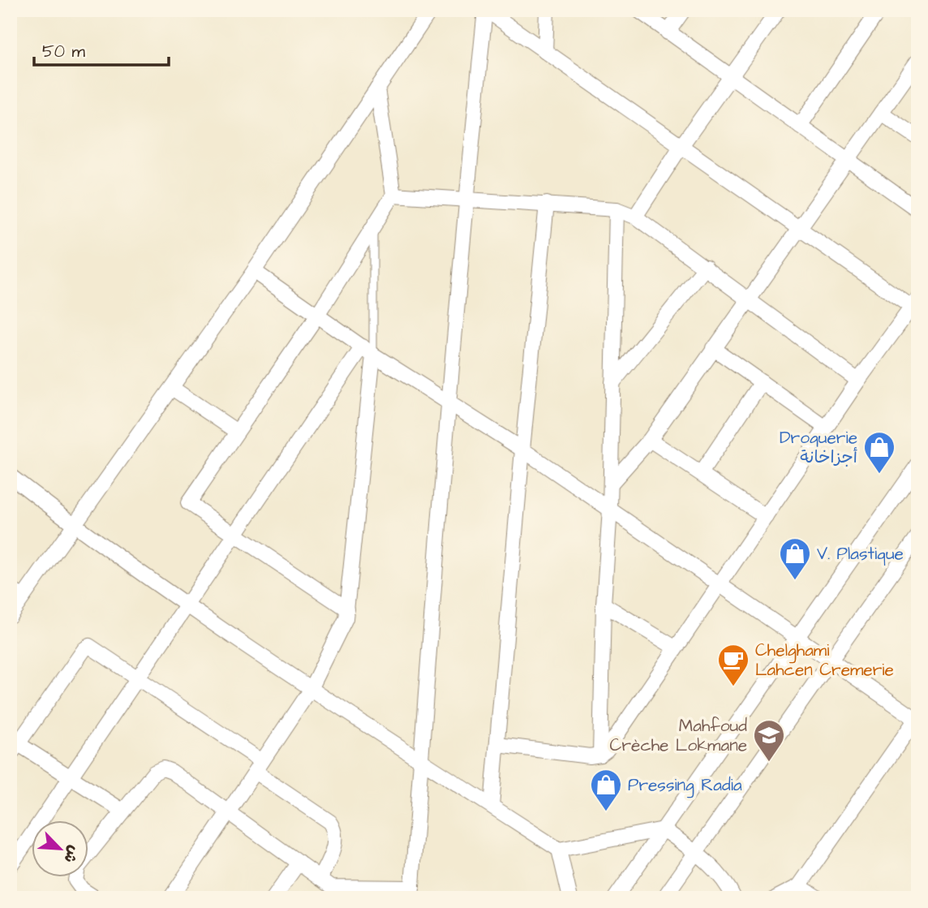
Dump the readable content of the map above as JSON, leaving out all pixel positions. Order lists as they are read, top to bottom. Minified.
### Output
{"places":{"shop":["Droguerie أجزاخانة","V. Plastique","Pressing Radia"],"cafe":["Chelghami Lahcen Cremerie"],"school or university":["Mahfoud Crèche Lokmane"]},"scale_bar":"50 m","north":"bottom right"}
